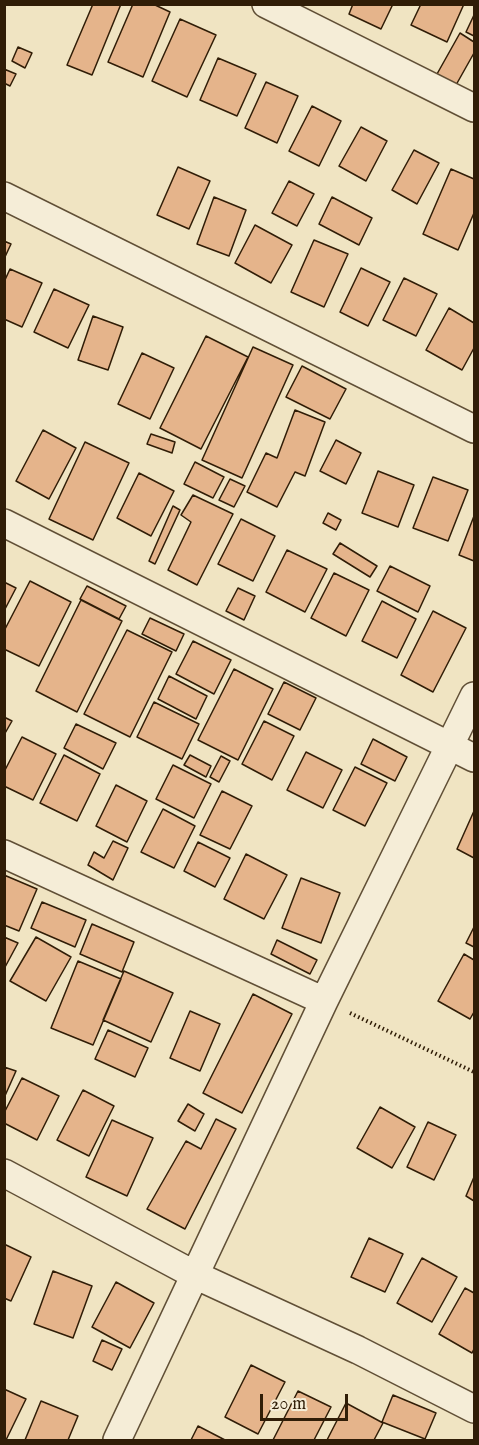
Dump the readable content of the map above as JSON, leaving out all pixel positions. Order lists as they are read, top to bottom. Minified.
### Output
{"scale_bar":"20 m"}
